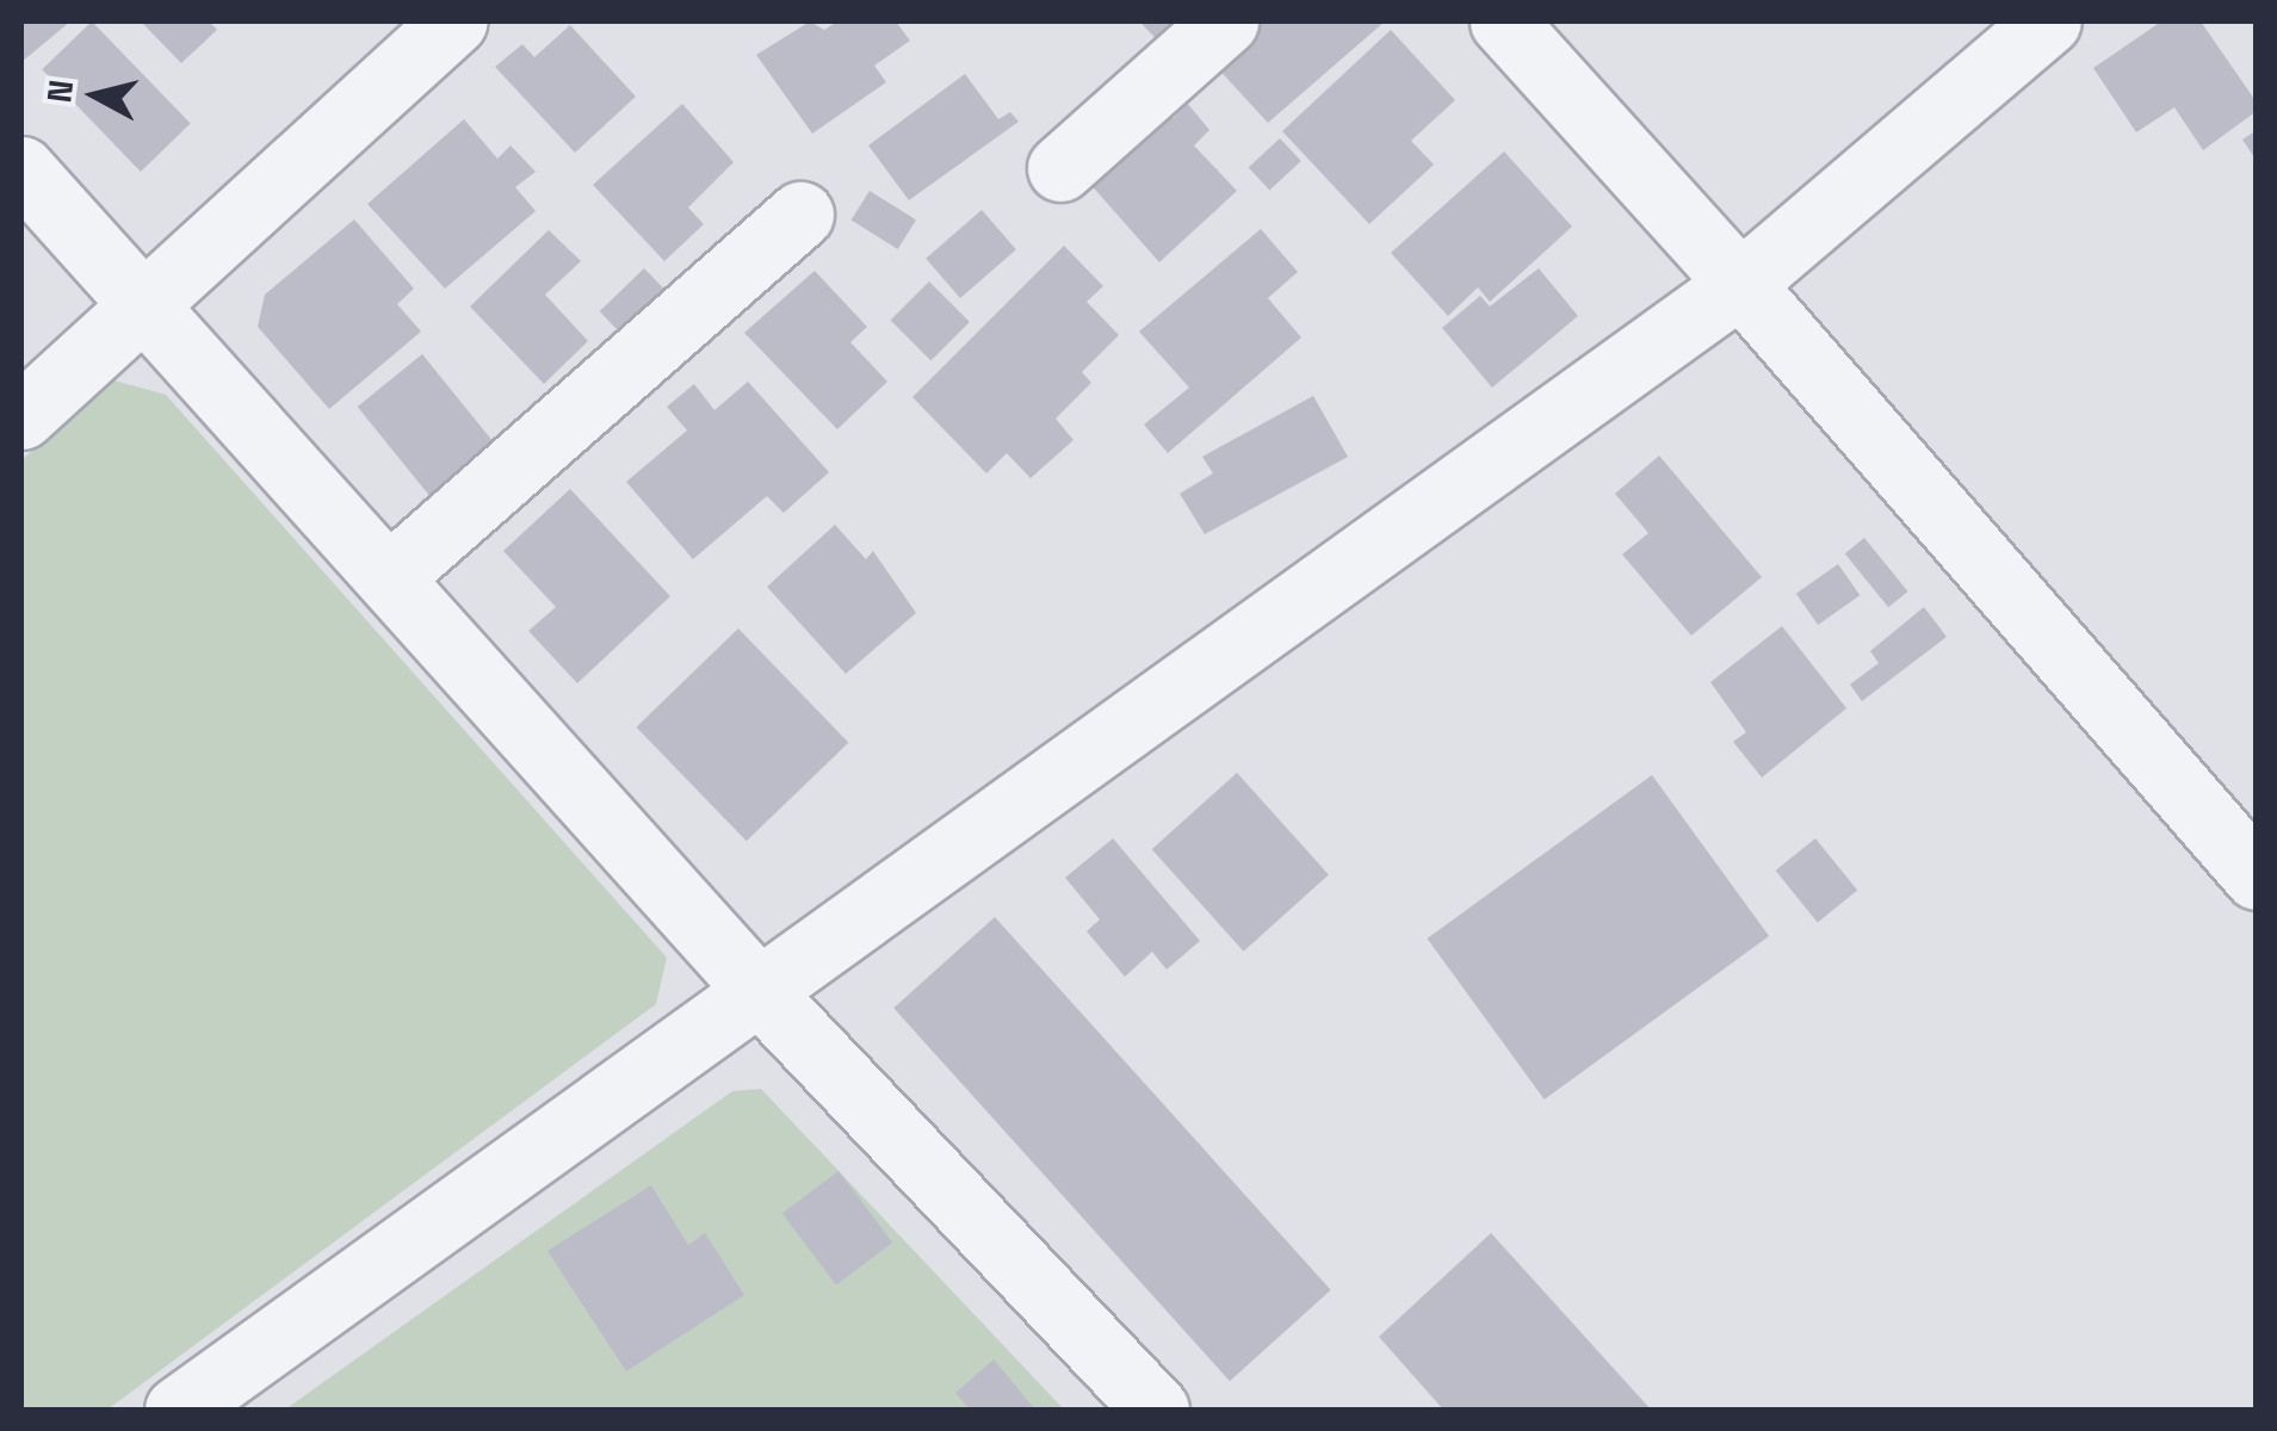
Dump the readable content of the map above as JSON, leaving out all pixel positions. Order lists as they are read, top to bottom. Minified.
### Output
{"north":"left"}
